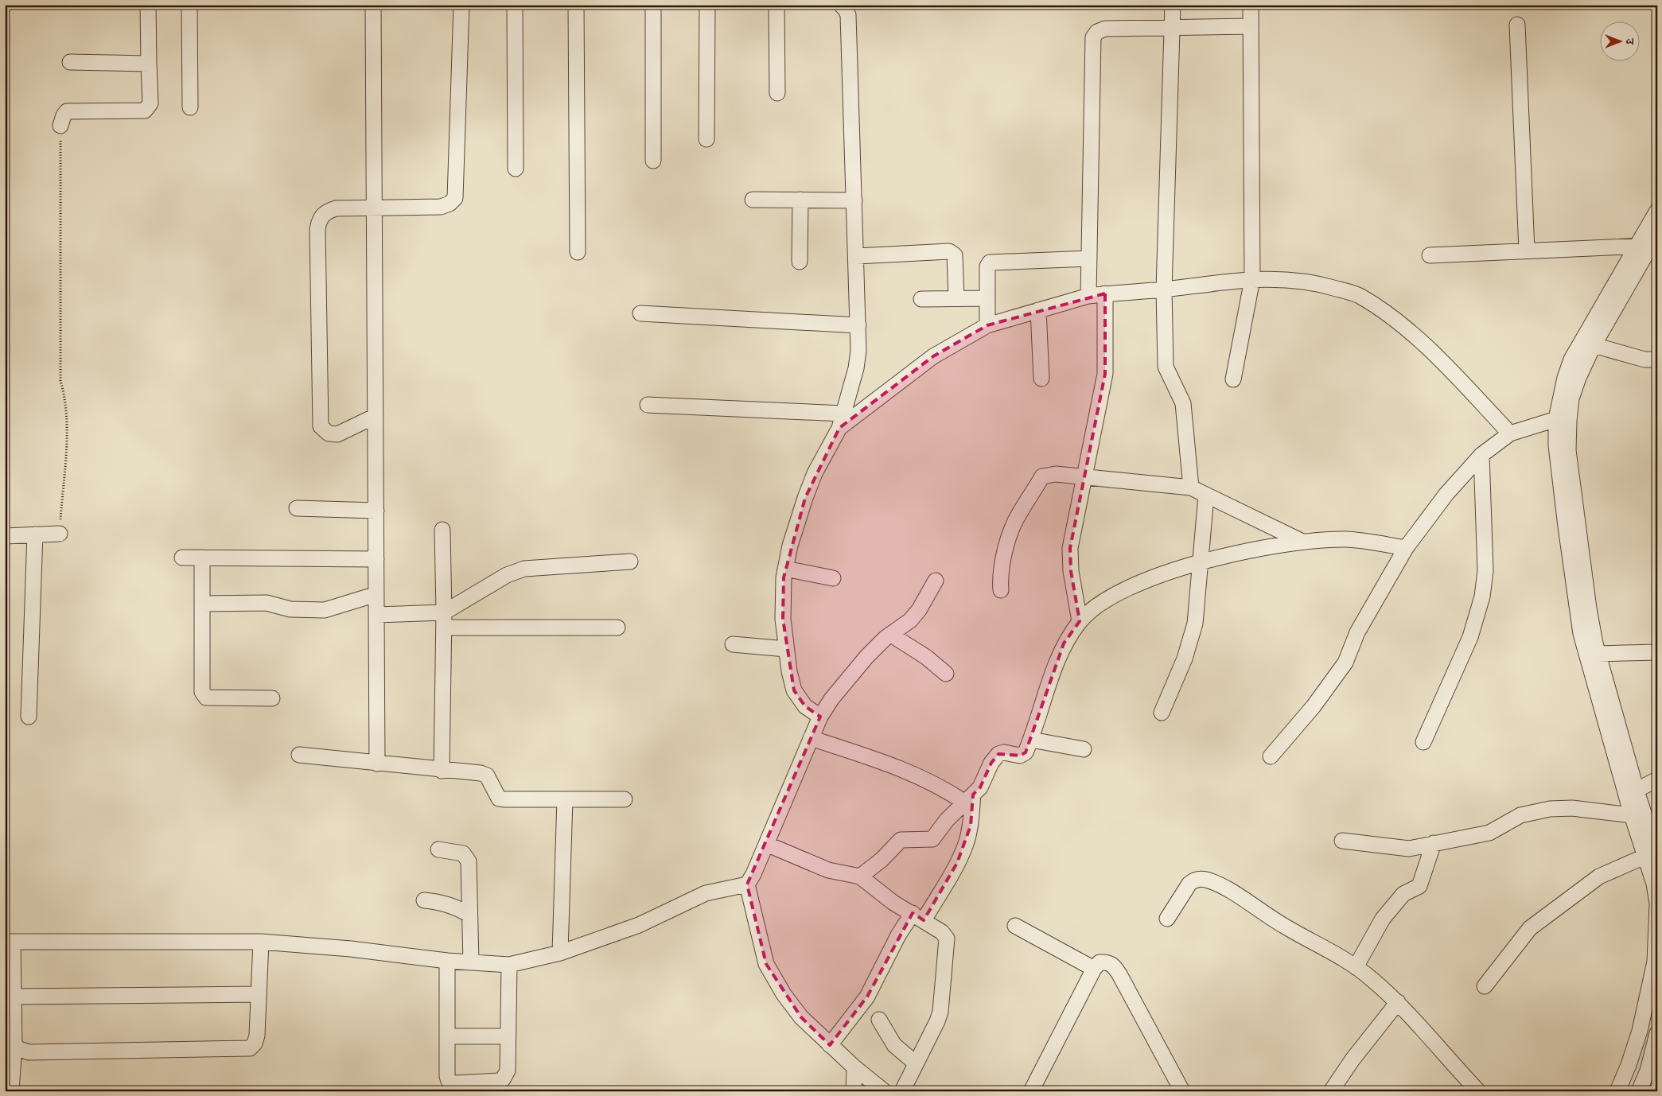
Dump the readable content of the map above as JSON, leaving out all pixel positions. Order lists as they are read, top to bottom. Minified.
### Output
{"north":"right"}
